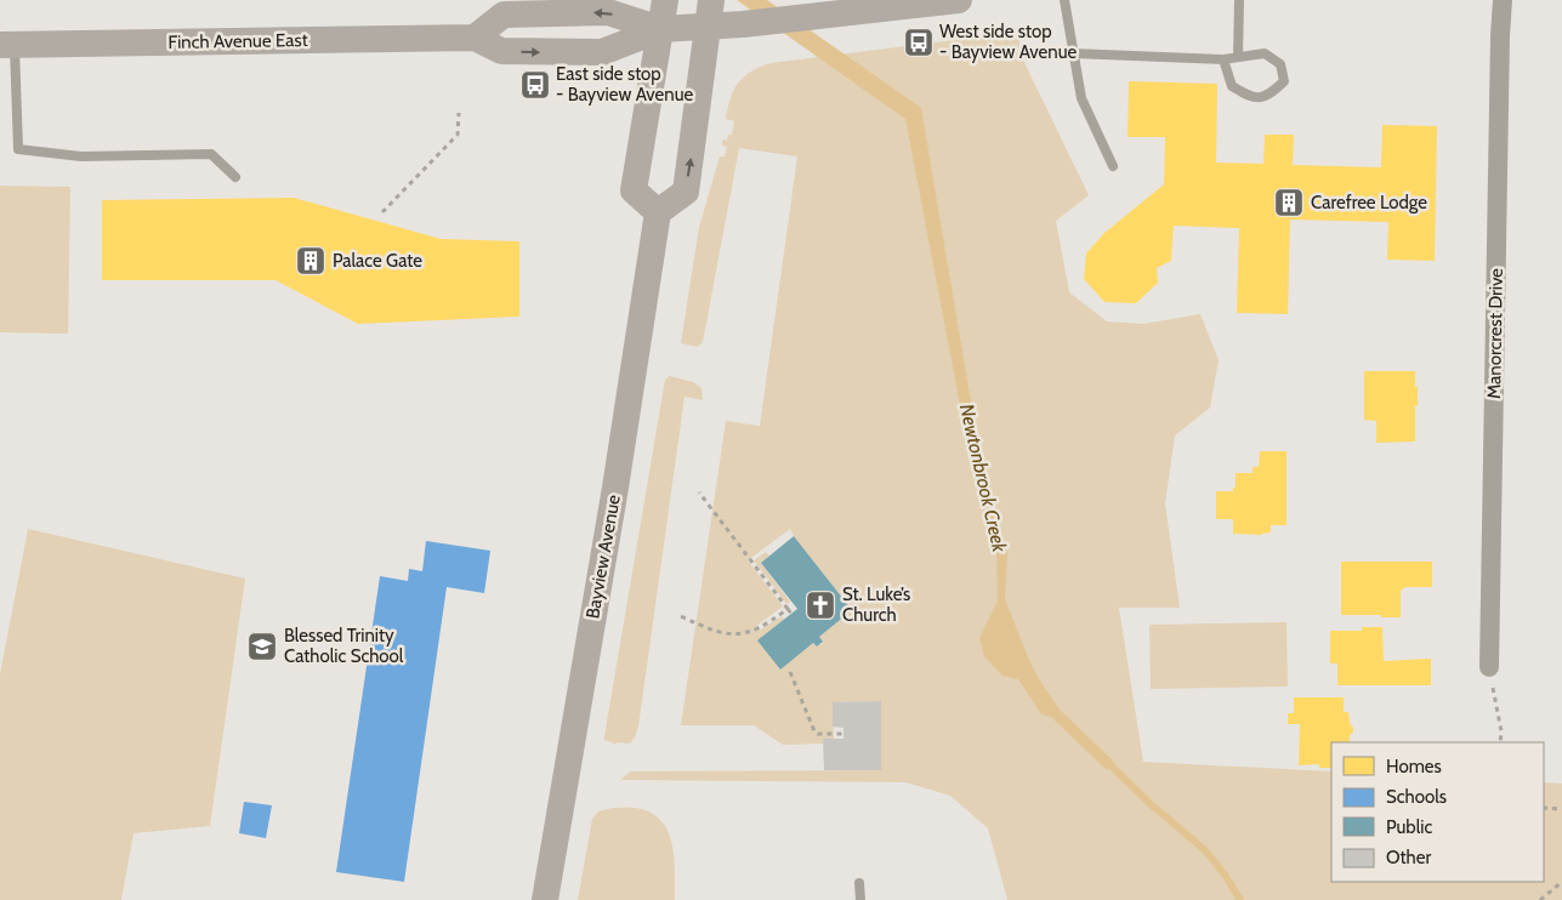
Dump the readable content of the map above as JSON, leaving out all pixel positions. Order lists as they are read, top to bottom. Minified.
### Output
{"streets":{"main road":["Finch Avenue East","Bayview Avenue"],"street":["Manorcrest Drive"]},"water":["Newtonbrook Creek"],"places":{"bus stop":["West side stop - Bayview Avenue","East side stop - Bayview Avenue"],"building":["Carefree Lodge","Palace Gate"],"church":["St. Luke’s Church"],"school or university":["Blessed Trinity Catholic School"]},"legend":["Homes","Schools","Public","Other"]}
